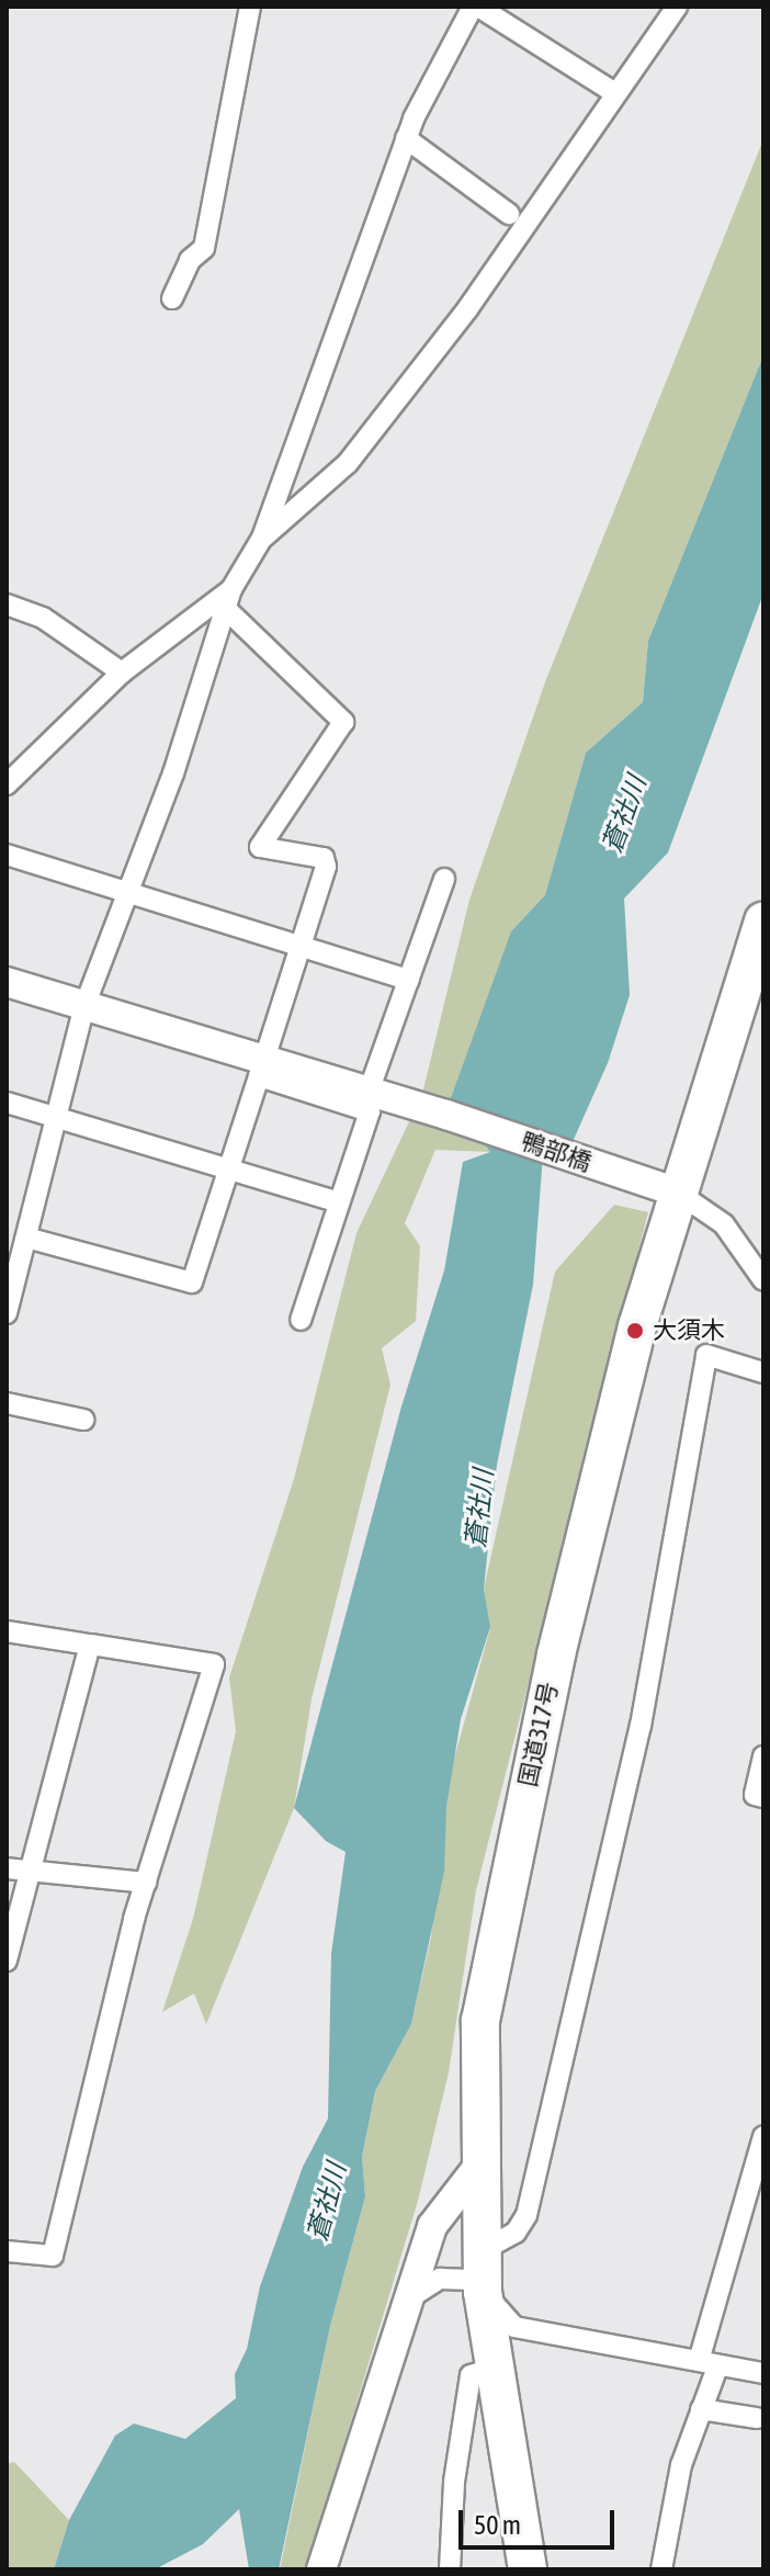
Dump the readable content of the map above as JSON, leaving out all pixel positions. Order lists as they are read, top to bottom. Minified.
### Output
{"streets":{"highway":["国道317号"],"street":["鴨部橋"]},"crossings":[["鴨部橋","国道317号"]],"water":["蒼社川"],"places":["大須木"],"scale_bar":"50 m"}
